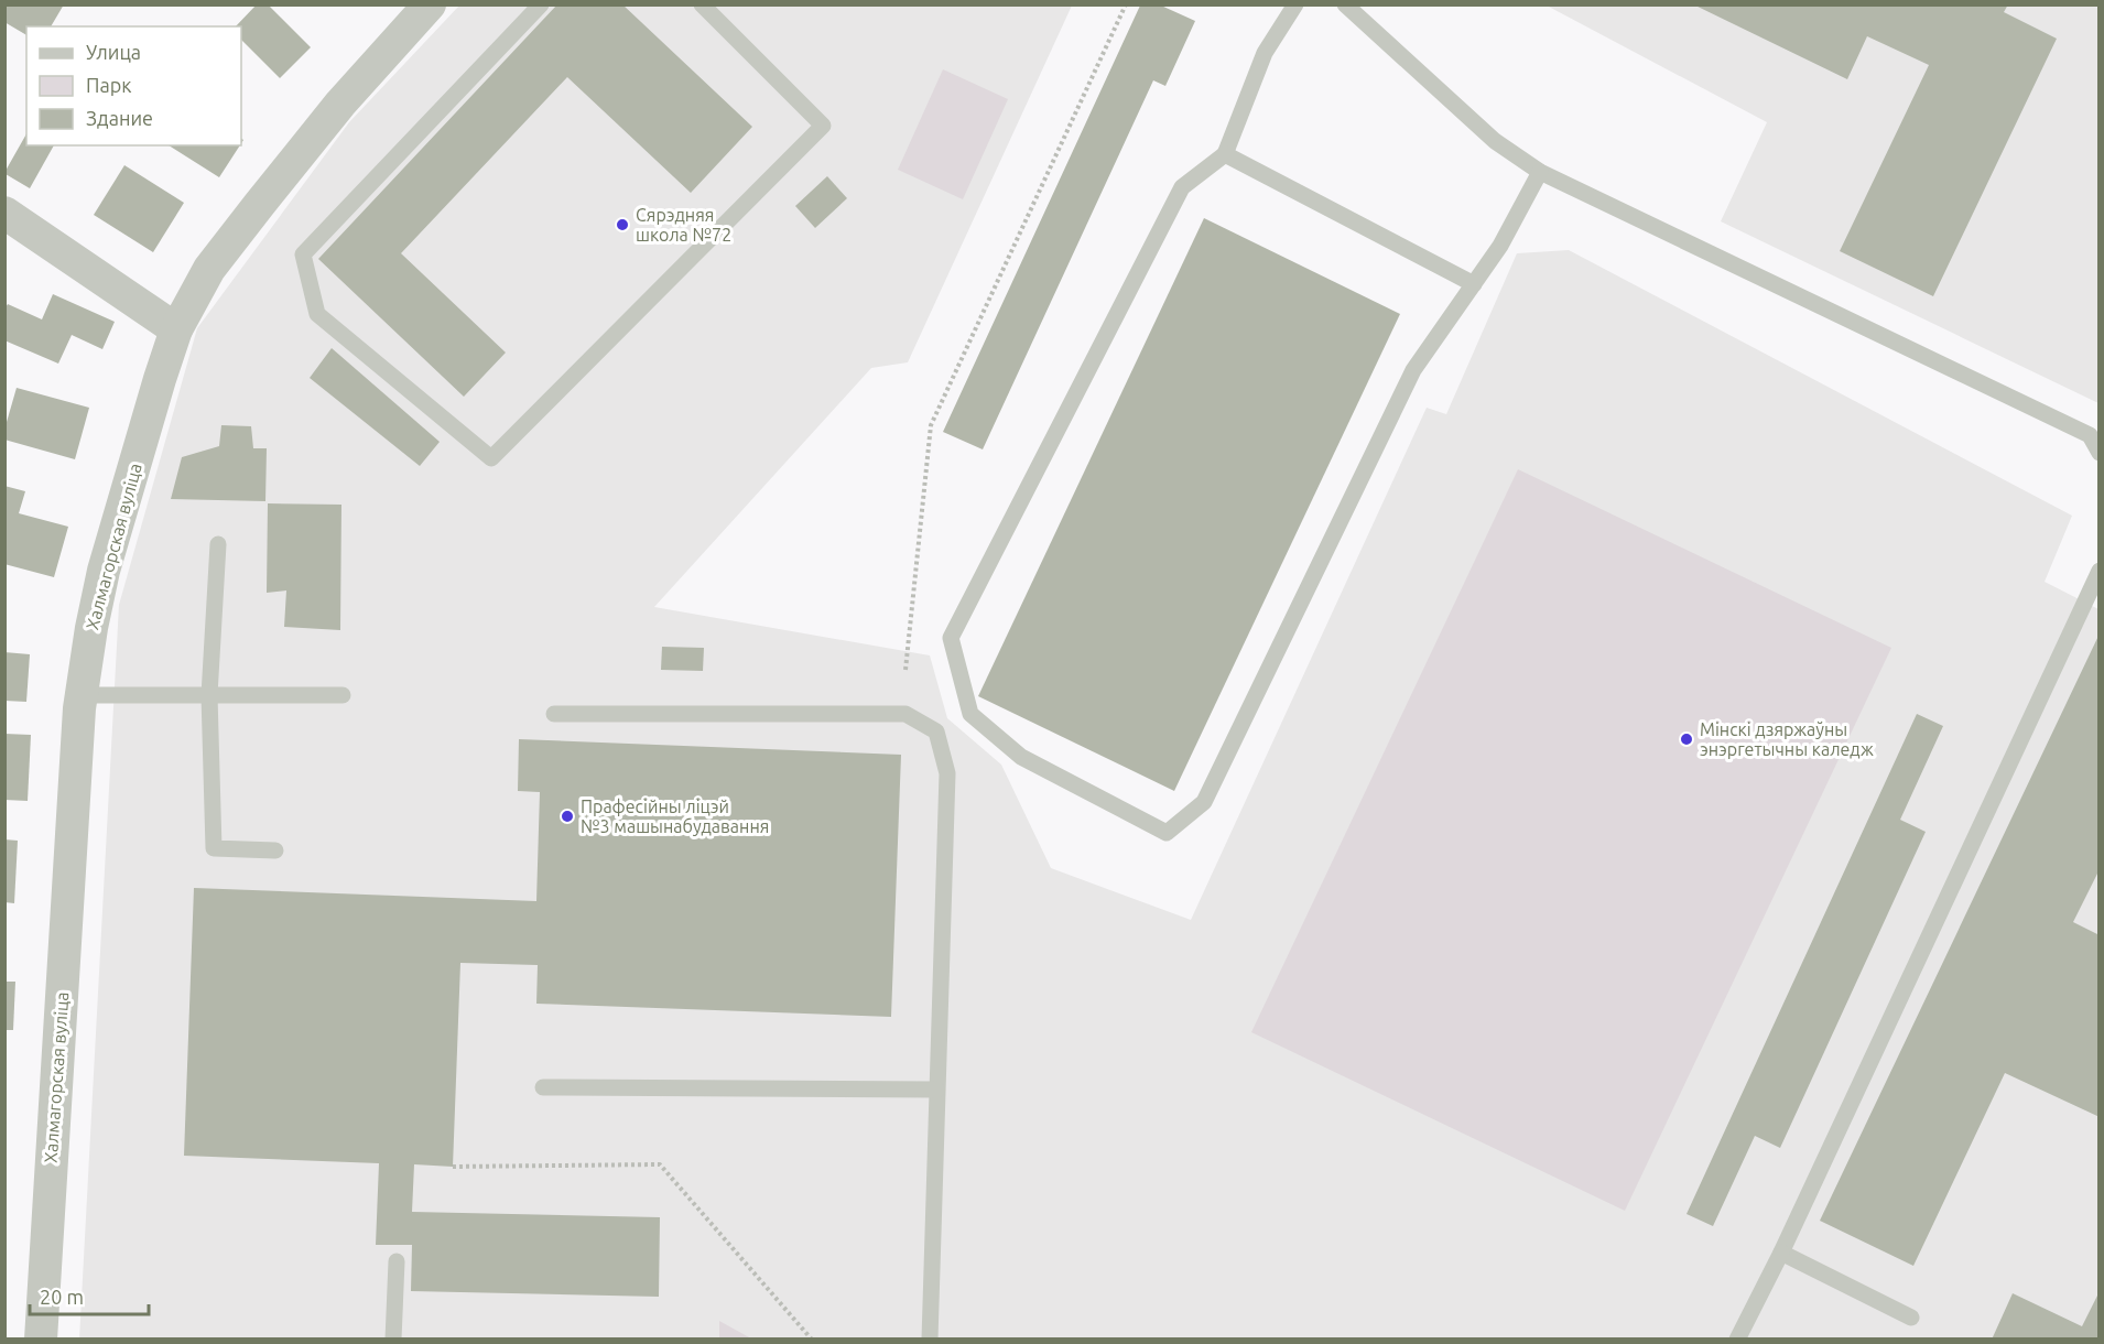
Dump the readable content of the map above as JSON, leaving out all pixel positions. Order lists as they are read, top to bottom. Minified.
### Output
{"streets":{"street":["Халмагорская вуліца"]},"places":["Сярэдняя школа №72","Мінскі дзяржаўны энэргетычны каледж","Прафесійны ліцэй №3 машынабудавання"],"legend":["Улица","Парк","Здание"],"scale_bar":"20 m"}
